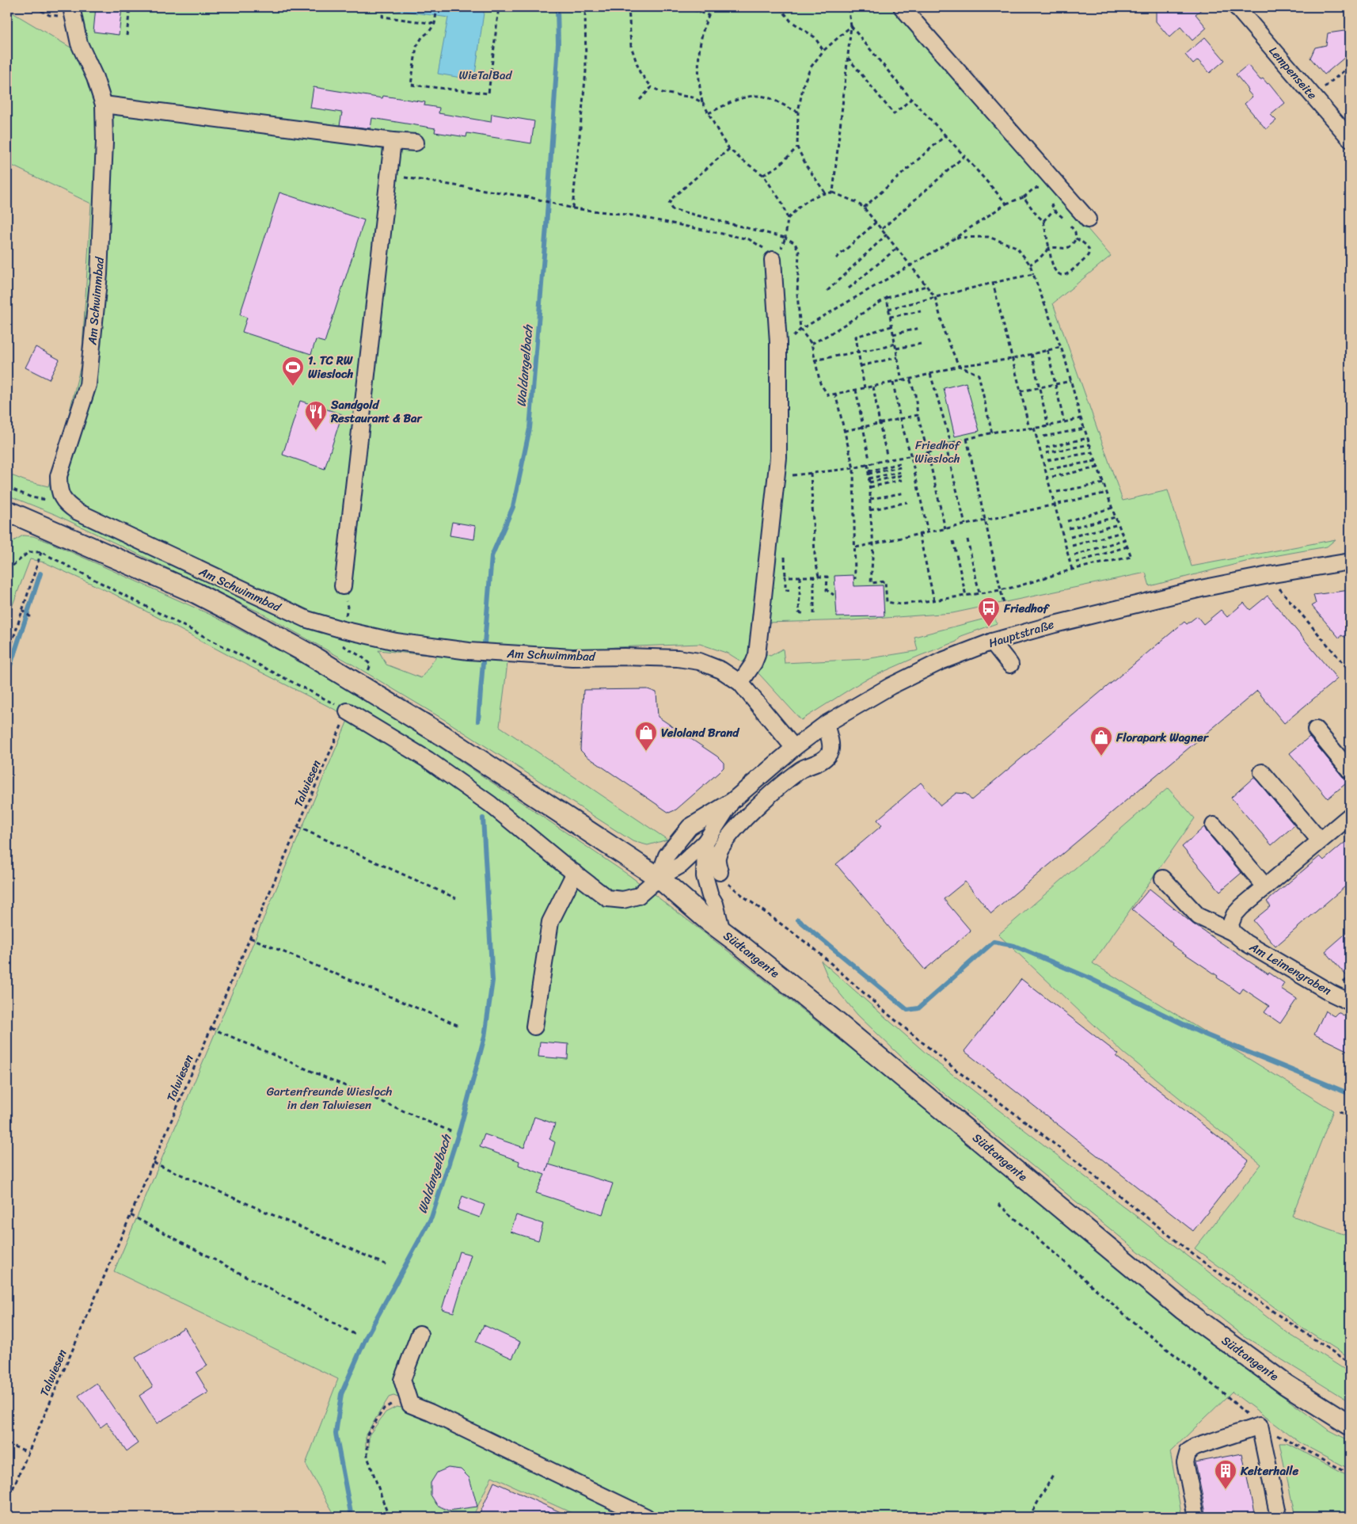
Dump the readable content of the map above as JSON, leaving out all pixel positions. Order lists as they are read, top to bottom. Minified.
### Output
{"streets":{"main road":["Südtangente"],"street":["Lempenseite","Am Schwimmbad","Hauptstraße","Am Leimengraben"],"path":["Talwiesen"]},"crossings":[["Am Schwimmbad","Hauptstraße"],["Hauptstraße","Südtangente"]],"water":["Waldangelbach"],"parks":["WieTalBad","Friedhof Wiesloch","Gartenfreunde Wiesloch in den Talwiesen"],"places":{"sports":["1. TC RW Wiesloch"],"restaurant":["Sandgold Restaurant & Bar"],"bus stop":["Friedhof"],"shop":["Veloland Brand","Florapark Wagner"],"building":["Kelterhalle"]}}
